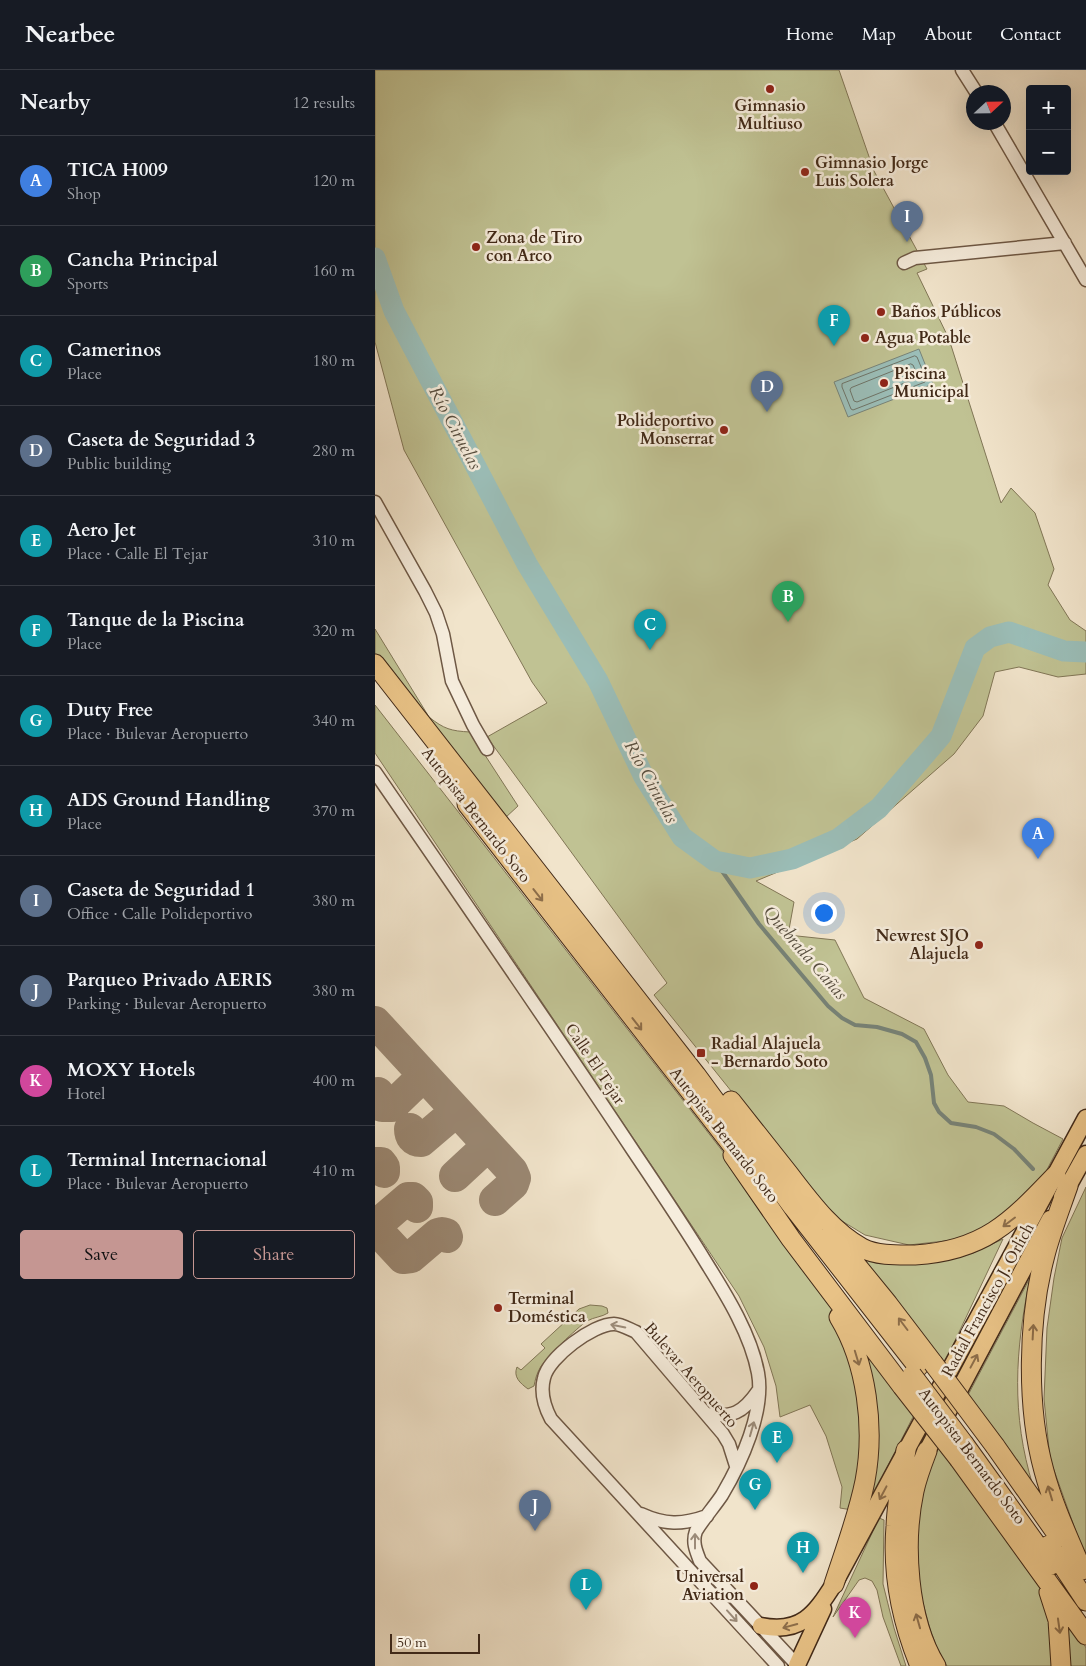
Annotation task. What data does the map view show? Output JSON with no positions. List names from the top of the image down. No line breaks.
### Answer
{"streets":{"highway":["Autopista Bernardo Soto"],"main road":["Radial Francisco J. Orlich"],"street":["Calle El Tejar","Bulevar Aeropuerto"]},"crossings":[["Calle El Tejar","Bulevar Aeropuerto"]],"water":["Río Ciruelas","Quebrada Cañas"],"places":{"other":["Gimnasio Multiuso","Gimnasio Jorge Luis Solera","Zona de Tiro con Arco","Baños Públicos","Agua Potable","Piscina Municipal","Polideportivo Monserrat","Newrest SJO Alajuela","Terminal Doméstica","Universal Aviation"],"transit":["Radial Alajuela - Bernardo Soto"]},"scale_bar":"50 m","north":"right","page":{"header":"Nearbee","nav":["Home","Map","About","Contact"],"heading":["Nearby","12 results"],"map_buttons":["+","−"],"list":[{"mark":"A","name":"TICA H009","note":"Shop","value":"120 m"},{"mark":"B","name":"Cancha Principal","note":"Sports","value":"160 m"},{"mark":"C","name":"Camerinos","note":"Place","value":"180 m"},{"mark":"D","name":"Caseta de Seguridad 3","note":"Public building","value":"280 m"},{"mark":"E","name":"Aero Jet","note":"Place · Calle El Tejar","value":"310 m"},{"mark":"F","name":"Tanque de la Piscina","note":"Place","value":"320 m"},{"mark":"G","name":"Duty Free","note":"Place · Bulevar Aeropuerto","value":"340 m"},{"mark":"H","name":"ADS Ground Handling","note":"Place","value":"370 m"},{"mark":"I","name":"Caseta de Seguridad 1","note":"Office · Calle Polideportivo","value":"380 m"},{"mark":"J","name":"Parqueo Privado AERIS","note":"Parking · Bulevar Aeropuerto","value":"380 m"},{"mark":"K","name":"MOXY Hotels","note":"Hotel","value":"400 m"},{"mark":"L","name":"Terminal Internacional","note":"Place · Bulevar Aeropuerto","value":"410 m"}],"pins":["I","F","D","B","C","A","E","G","J","H","L","K"],"buttons":["Save","Share"],"scale":"50 m"}}
